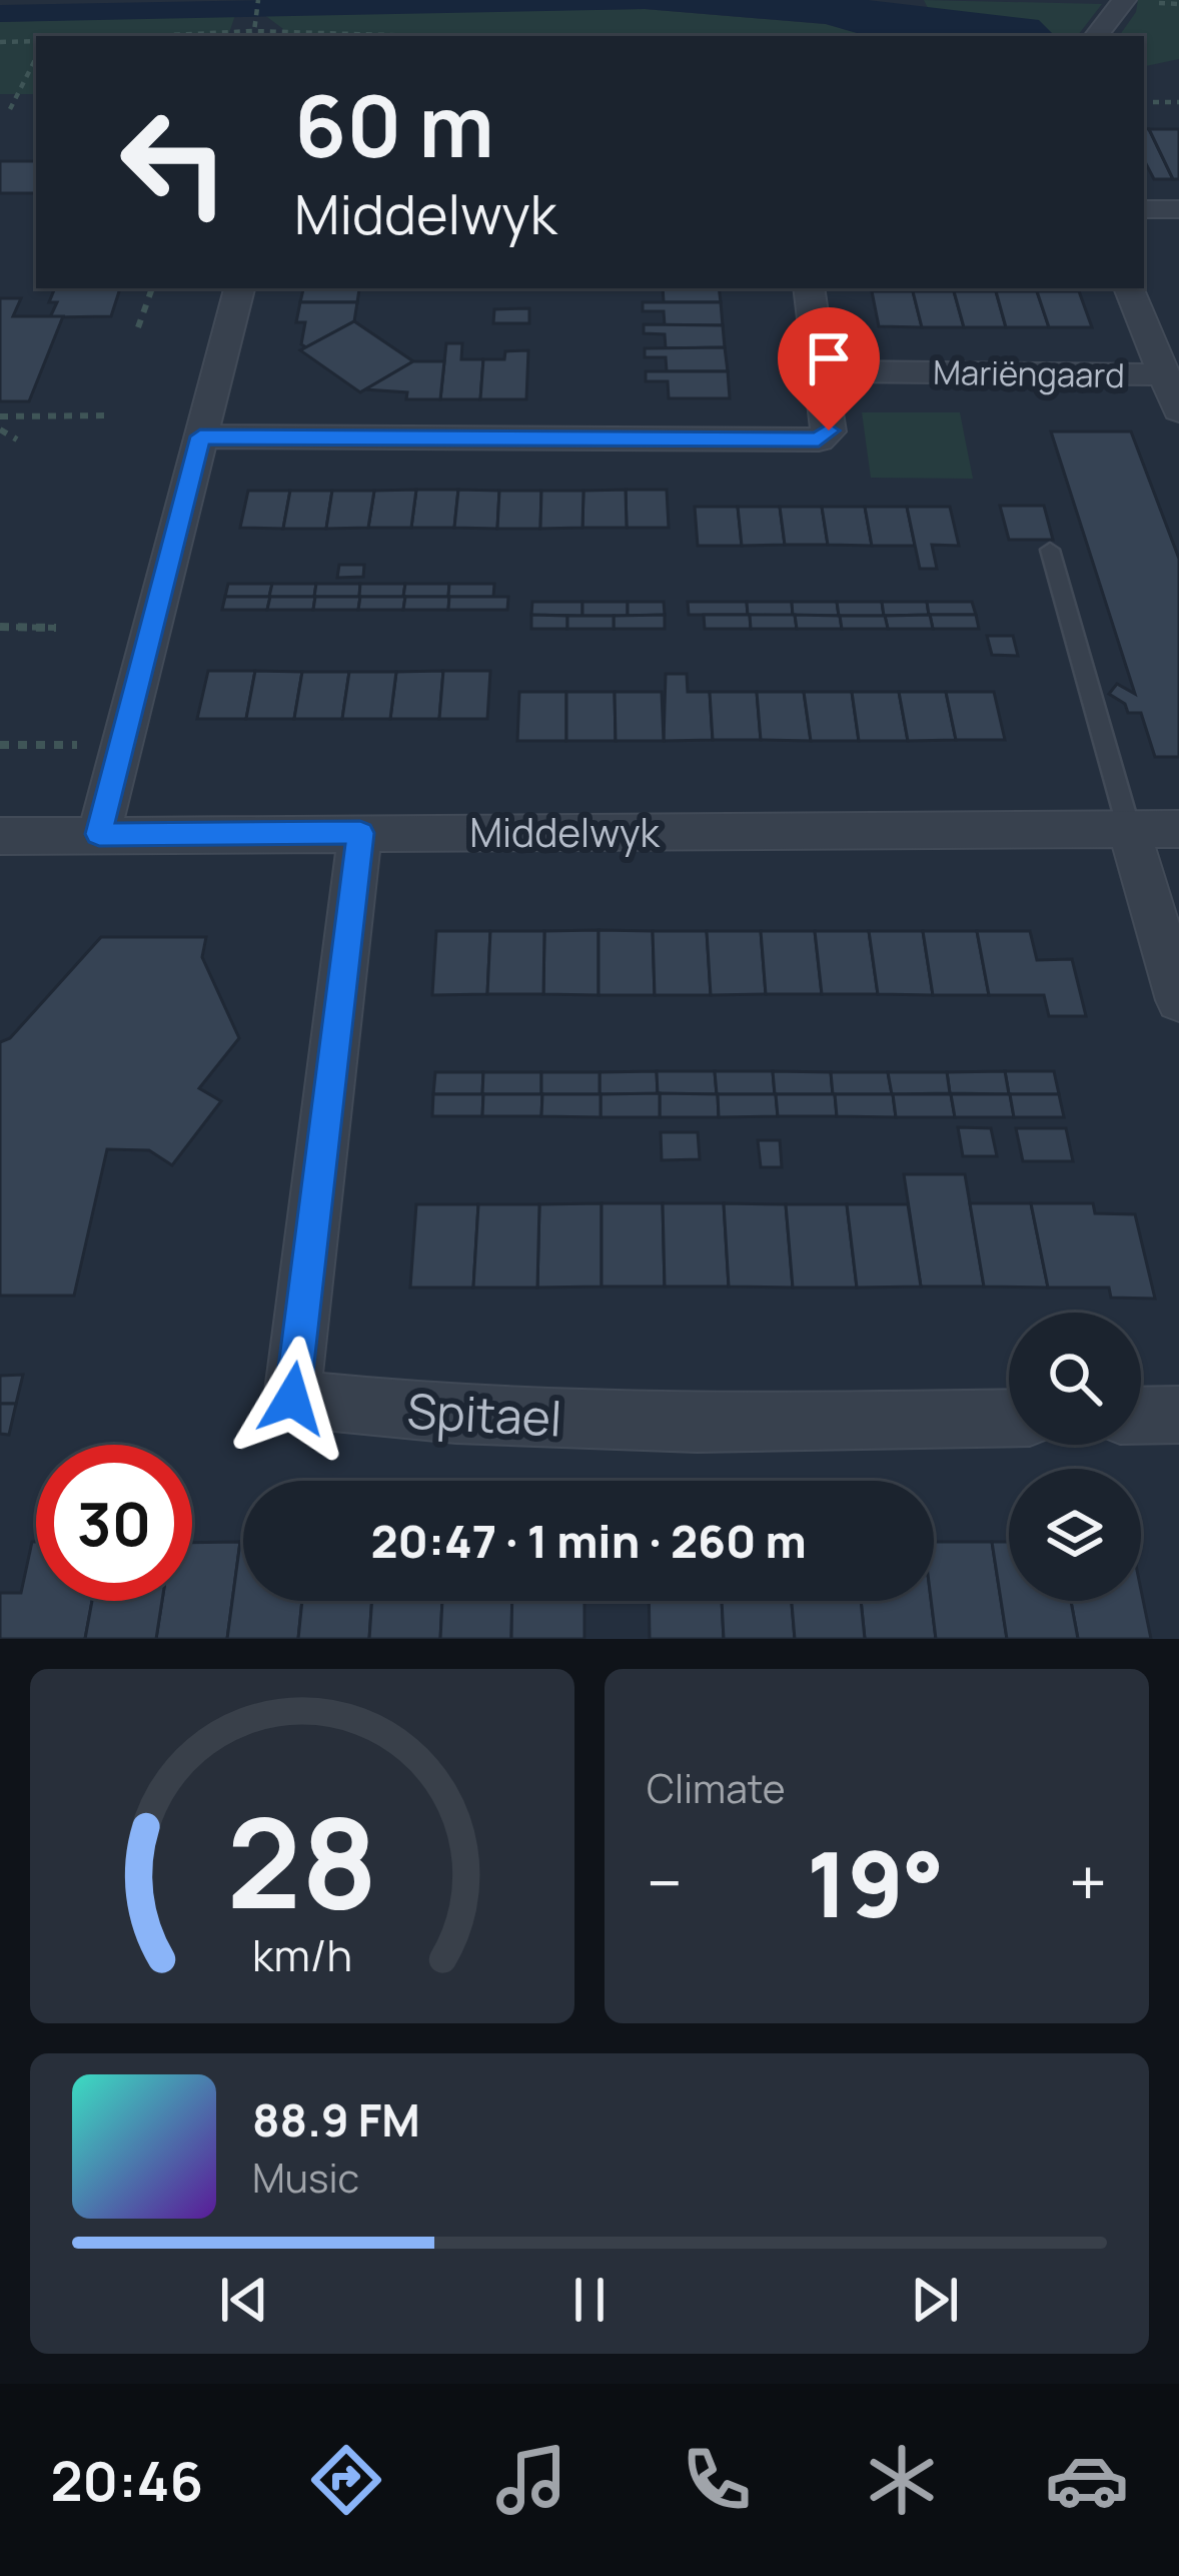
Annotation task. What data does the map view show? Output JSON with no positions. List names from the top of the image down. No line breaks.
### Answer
{"streets":{"street":["Mariëngaard","Middelwyk","Spitael"]},"crossings":[["Middelwyk","Spitael"]],"page":{"turn":["60 m","Middelwyk"],"limit":"30","trip":"20:47 · 1 min · 260 m","tile":"Climate","heat":["−","19°","+"],"song":["88.9 FM","Music"],"tabs":"20:46","gauge":["28","km/h"]}}
